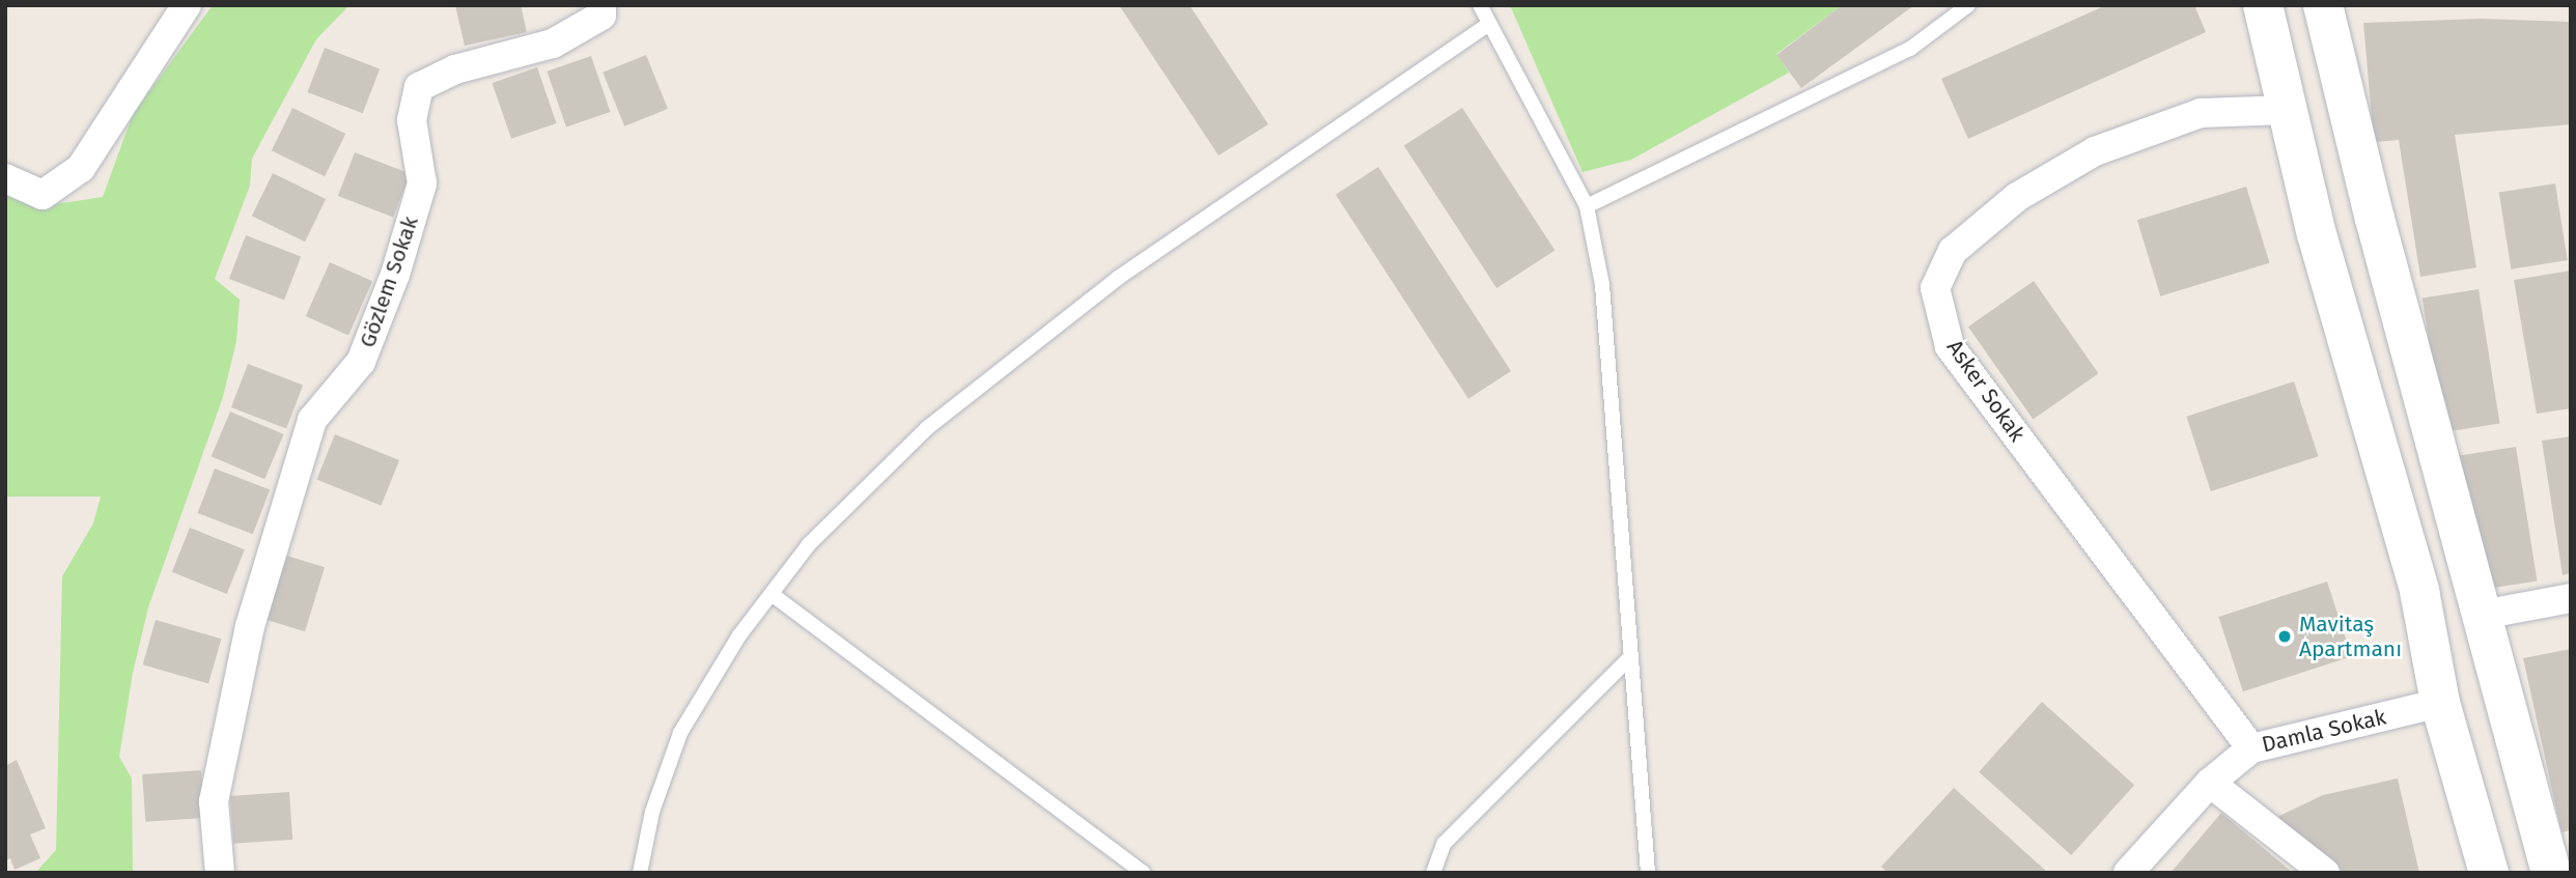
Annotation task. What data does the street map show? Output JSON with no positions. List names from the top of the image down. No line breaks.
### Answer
{"streets":{"street":["Gözlem Sokak","Asker Sokak","Damla Sokak"]},"crossings":[["Asker Sokak","Damla Sokak"]],"places":["Mavitaş Apartmanı"]}
